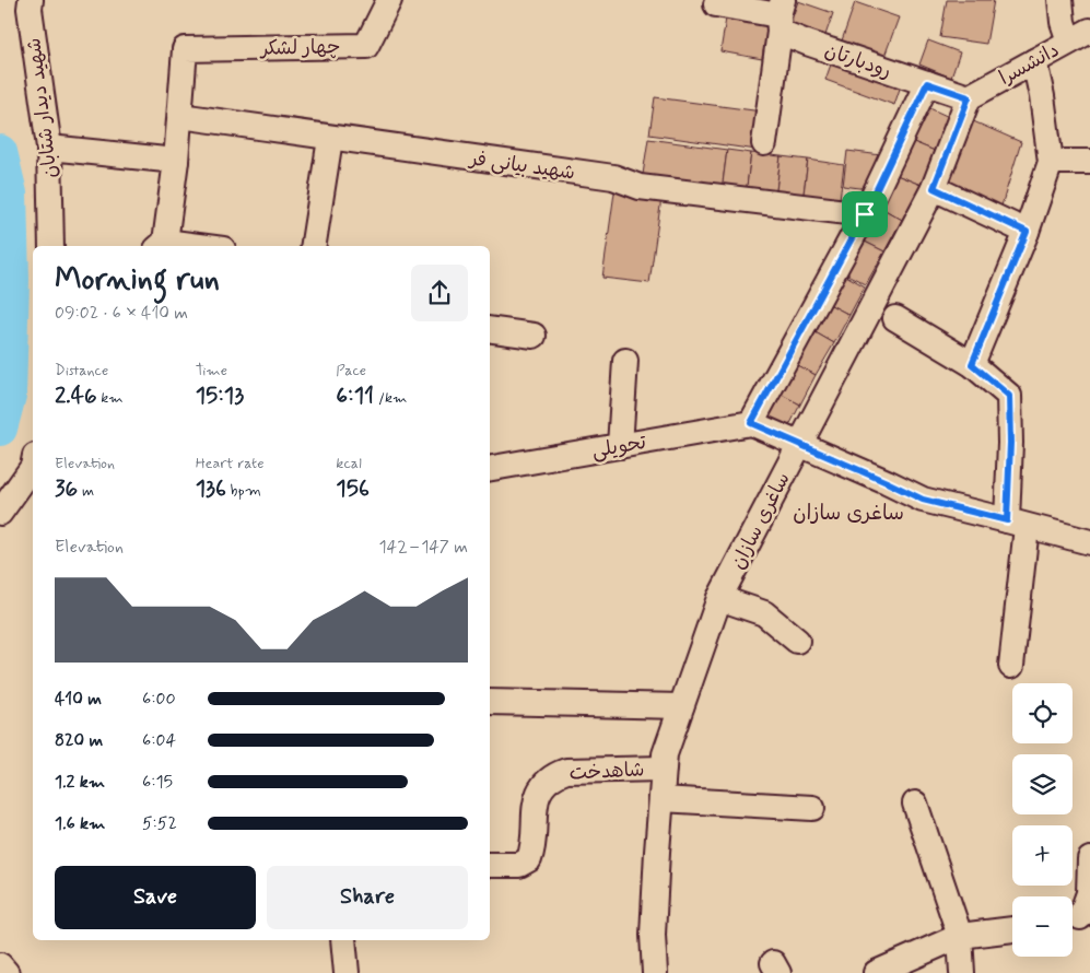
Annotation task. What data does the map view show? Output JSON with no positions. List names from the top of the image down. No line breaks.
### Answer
{"streets":{"street":["چهار لشکر","رودبارتان","دانشسرا","شهید دیدار شتابان","شهید بیانی فر","تحویلی","ساغری سازان","شاهدخت"]},"crossings":[["چهار لشکر","شهید بیانی فر"],["رودبارتان","دانشسرا"],["رودبارتان","ساغری سازان"],["دانشسرا","ساغری سازان"],["ساغری سازان","شاهدخت"]],"districts":["ساغری سازان"],"page":{"heading":["Morning run","09:02 · 6 × 410 m"],"stats":[["Distance","2.46 km"],["Time","15:13"],["Pace","6:11 /km"],["Elevation","36 m"],["Heart rate","136 bpm"],["kcal","156"]],"chart":["Elevation","142–147 m"],"list":[{"name":"410 m","note":"6:00"},{"name":"820 m","note":"6:04"},{"name":"1.2 km","note":"6:15"},{"name":"1.6 km","note":"5:52"}],"map_buttons":["+","−"],"buttons":["Save","Share"]}}
